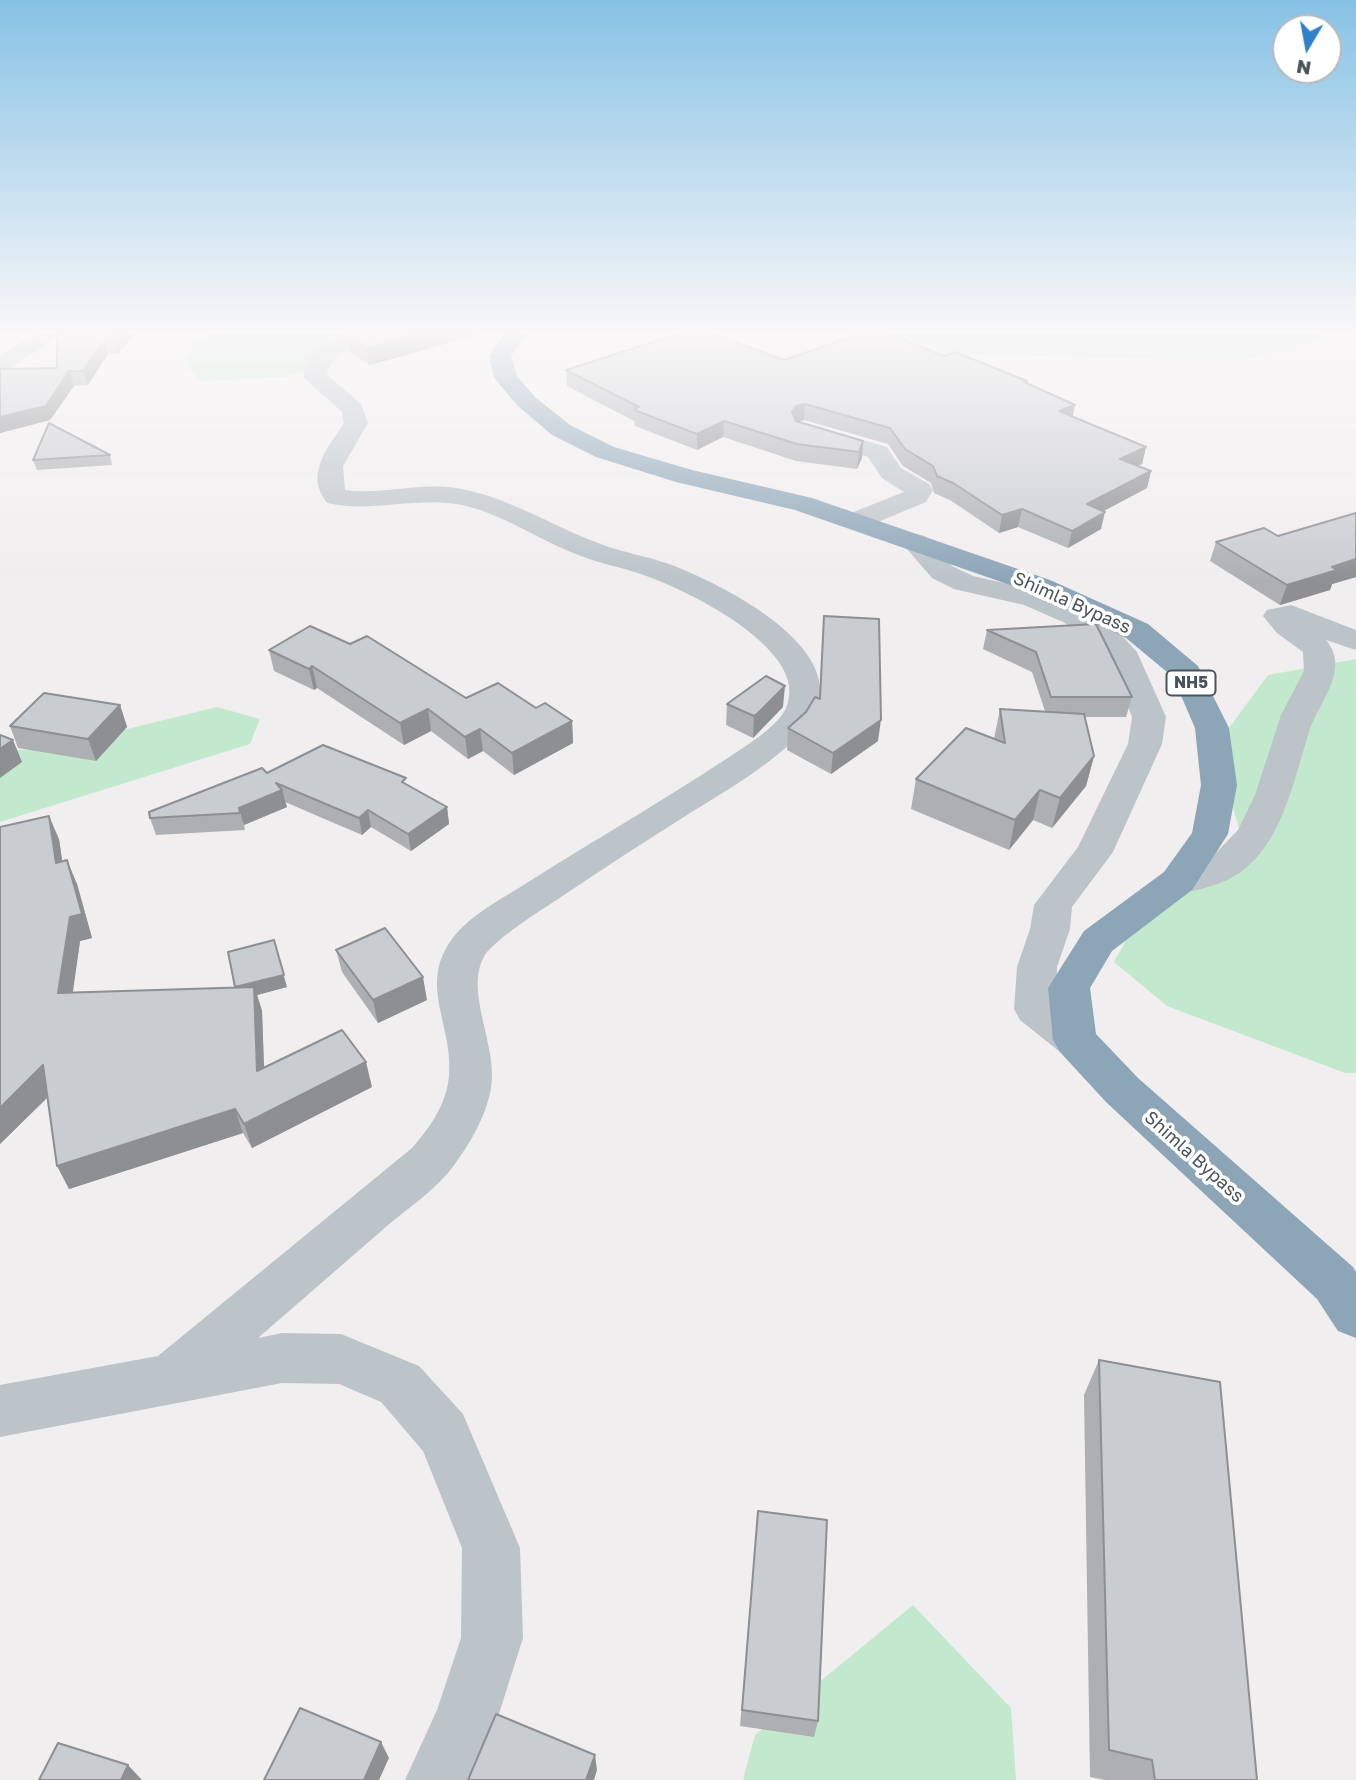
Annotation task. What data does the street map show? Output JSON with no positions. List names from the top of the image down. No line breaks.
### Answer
{"streets":{"highway":["Shimla Bypass","NH5"]},"north":"bottom"}
